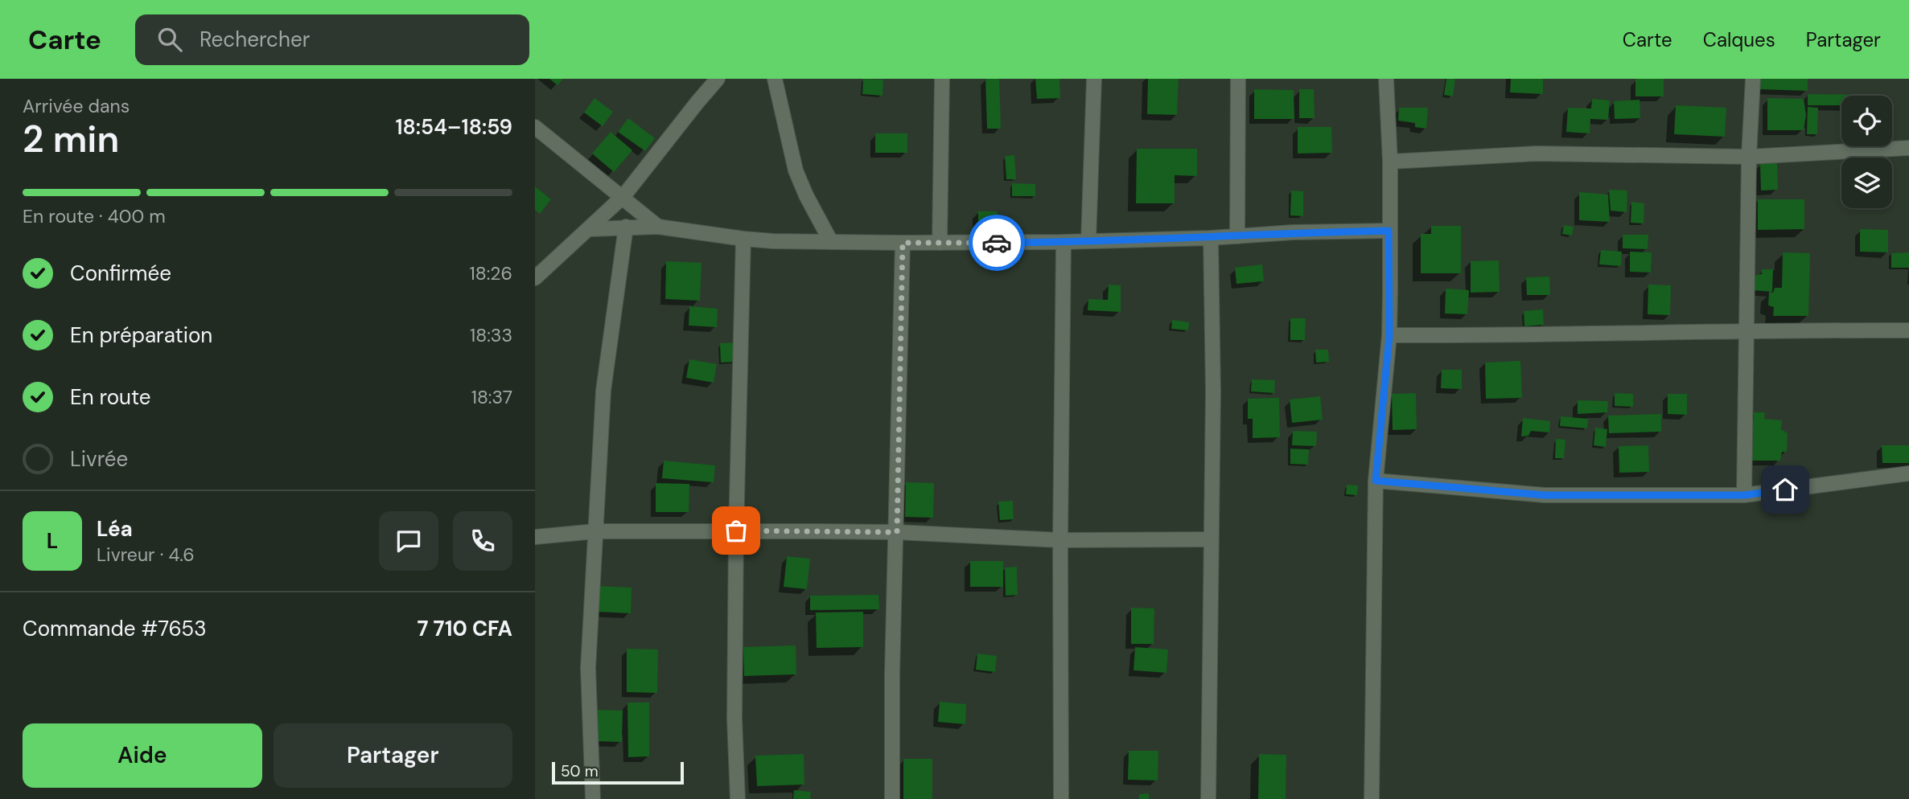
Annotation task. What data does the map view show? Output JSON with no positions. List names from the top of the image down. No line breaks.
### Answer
{"scale_bar":"50 m","page":{"header":"Carte","search":"Rechercher","nav":["Carte","Calques","Partager"],"heading":["2 min","Arrivée dans","18:54–18:59"],"panel":["Léa","Livreur · 4.6","Commande #7653","7 710 CFA"],"bar":"En route · 400 m","list":[["Confirmée","18:26"],["En préparation","18:33"],["En route","18:37"],"Livrée"],"round":"L","buttons":["Aide","Partager"],"scale":"50 m"}}
